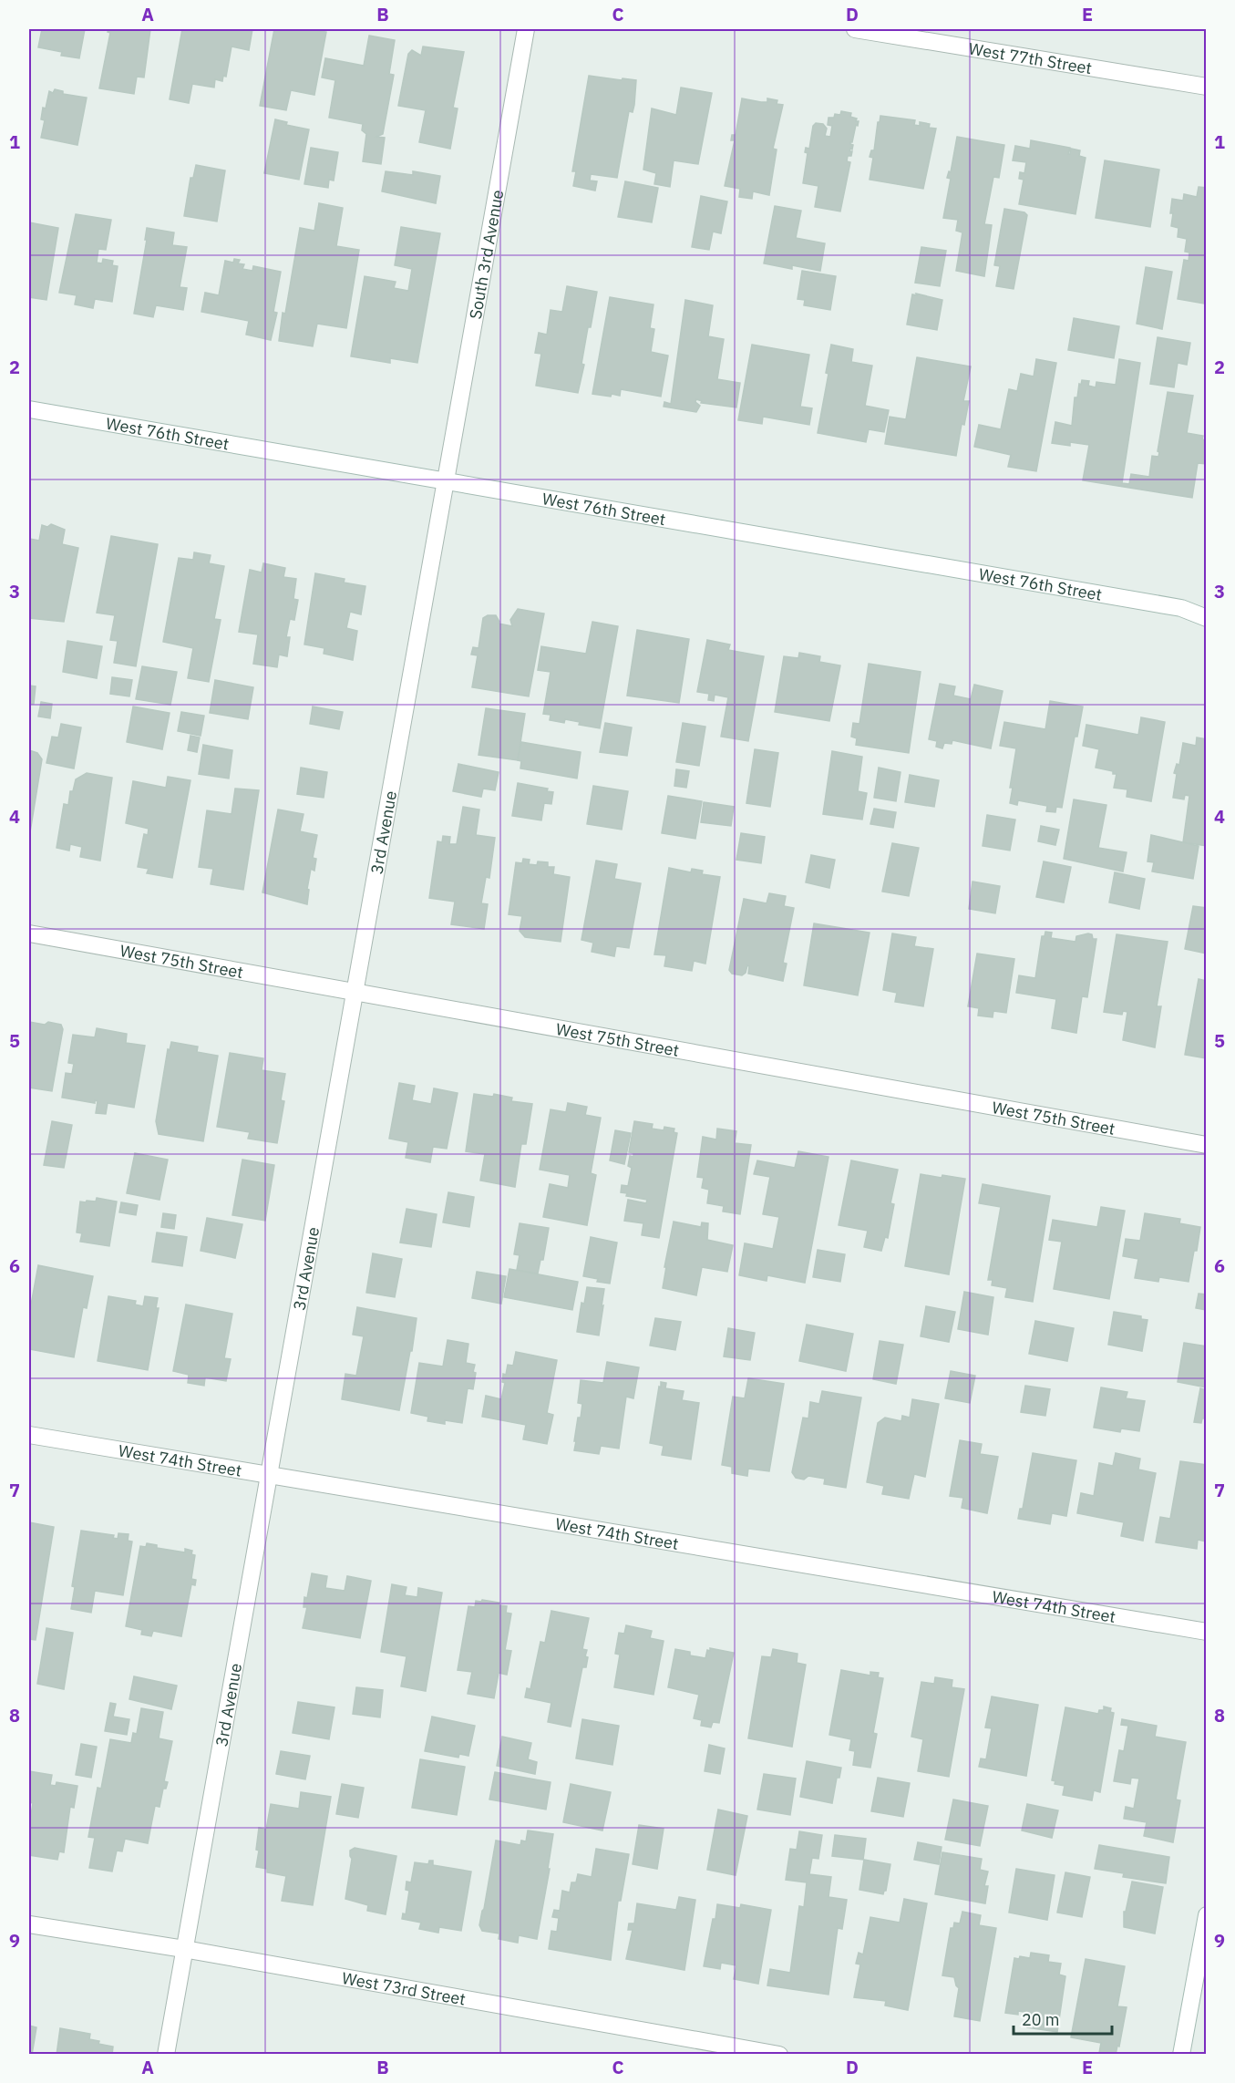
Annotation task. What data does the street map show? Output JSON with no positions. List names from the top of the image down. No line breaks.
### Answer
{"streets":{"street":["West 77th Street","South 3rd Avenue","West 76th Street","3rd Avenue","West 75th Street","West 74th Street","West 73rd Street"]},"crossings":[["South 3rd Avenue","West 76th Street"],["South 3rd Avenue","3rd Avenue"],["West 76th Street","3rd Avenue"],["3rd Avenue","West 75th Street"],["3rd Avenue","West 74th Street"],["3rd Avenue","West 73rd Street"]],"scale_bar":"20 m","grid":{"columns":["A","B","C","D","E"],"rows":["1","2","3","4","5","6","7","8","9"]}}
